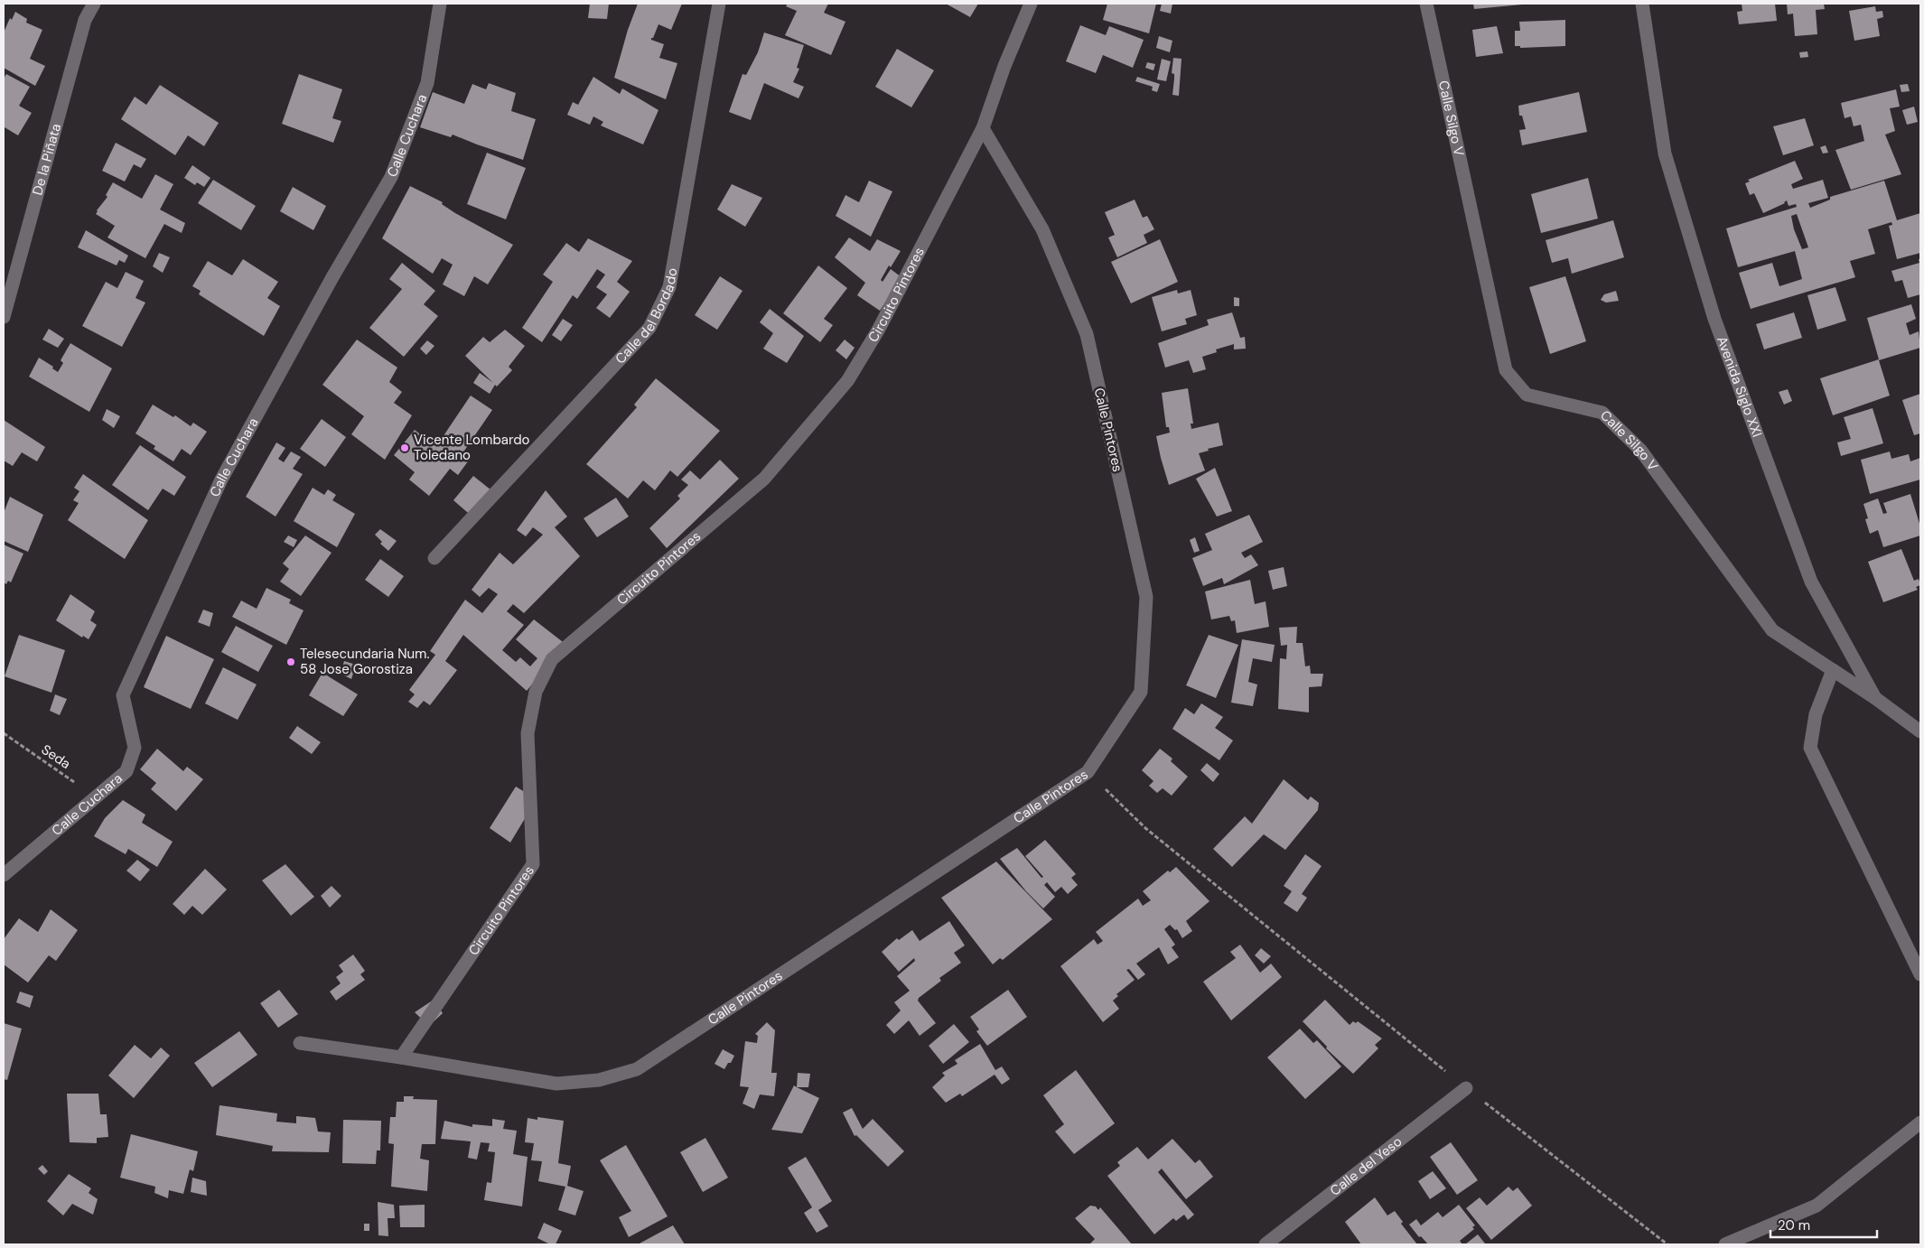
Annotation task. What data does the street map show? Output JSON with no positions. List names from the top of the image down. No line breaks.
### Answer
{"streets":{"street":["Calle Silgo V","Calle Cuchara","De la Piñata","Circuito Pintores","Calle del Bordado","Avenida Siglo XXI","Calle Pintores","Calle del Yeso"],"path":["Seda"]},"crossings":[["Calle Silgo V","Avenida Siglo XXI"],["Calle Cuchara","Seda"],["Circuito Pintores","Calle Pintores"]],"places":["Vicente Lombardo Toledano","Telesecundaria Num. 58 Jose Gorostiza"],"scale_bar":"20 m"}
